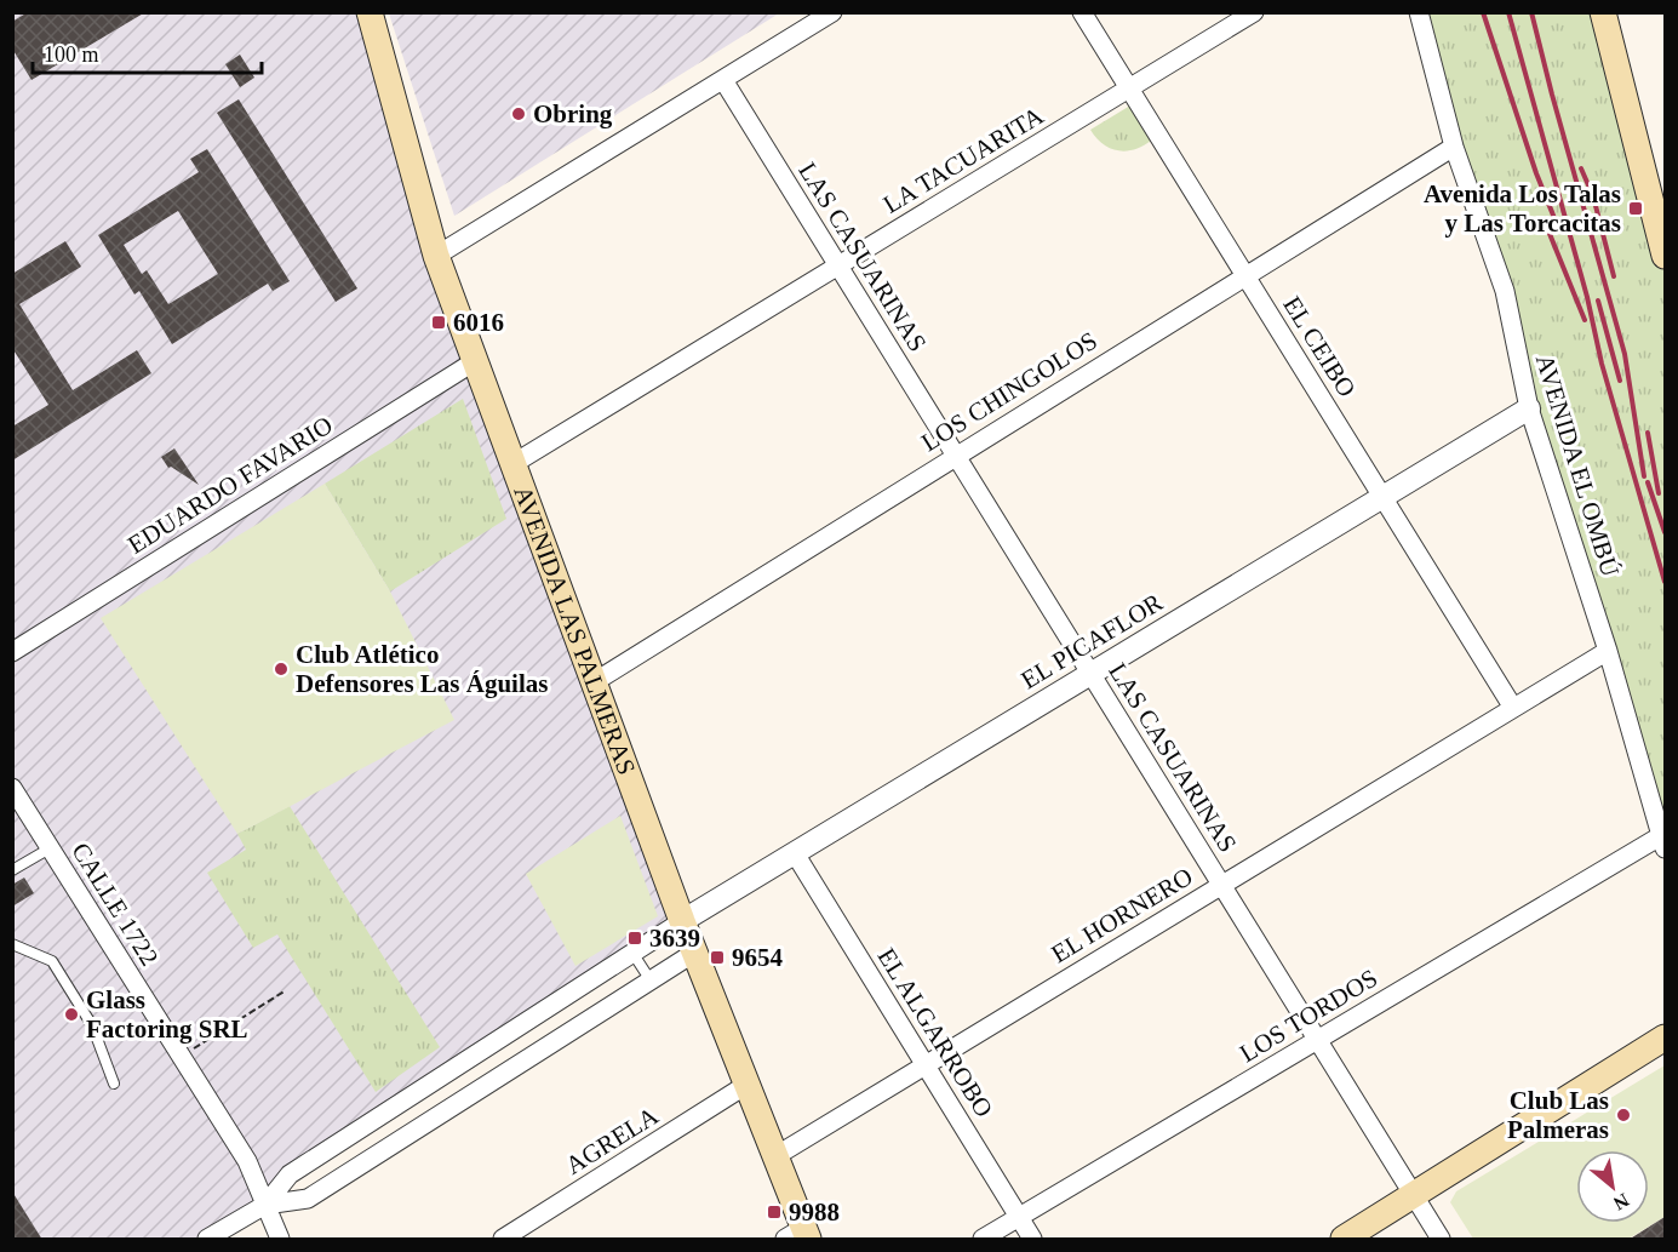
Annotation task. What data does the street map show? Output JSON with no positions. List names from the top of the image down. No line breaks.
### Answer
{"streets":{"main road":["AVENIDA LAS PALMERAS"],"street":["LA TACUARITA","LAS CASUARINAS","EL CEIBO","LOS CHINGOLOS","AVENIDA EL OMBÚ","EDUARDO FAVARIO","EL PICAFLOR","CALLE 1722","EL HORNERO","LOS TORDOS","EL ALGARROBO","AGRELA"]},"crossings":[["LA TACUARITA","LAS CASUARINAS"],["LA TACUARITA","EL CEIBO"],["LA TACUARITA","AVENIDA LAS PALMERAS"],["LAS CASUARINAS","LOS CHINGOLOS"],["LAS CASUARINAS","EL PICAFLOR"],["LAS CASUARINAS","EL HORNERO"],["LAS CASUARINAS","LOS TORDOS"],["EL CEIBO","LOS CHINGOLOS"],["EL CEIBO","EL PICAFLOR"],["EL CEIBO","EL HORNERO"],["LOS CHINGOLOS","AVENIDA EL OMBÚ"],["LOS CHINGOLOS","AVENIDA LAS PALMERAS"],["AVENIDA EL OMBÚ","EL PICAFLOR"],["AVENIDA EL OMBÚ","EL HORNERO"],["AVENIDA EL OMBÚ","LOS TORDOS"],["EDUARDO FAVARIO","AVENIDA LAS PALMERAS"],["AVENIDA LAS PALMERAS","EL PICAFLOR"],["AVENIDA LAS PALMERAS","EL HORNERO"],["AVENIDA LAS PALMERAS","AGRELA"],["EL PICAFLOR","EL ALGARROBO"],["EL HORNERO","EL ALGARROBO"],["LOS TORDOS","EL ALGARROBO"]],"places":{"other":["Obring","Club Atlético Defensores Las Águilas","Glass Factoring SRL","Club Las Palmeras"],"transit":["Avenida Los Talas y Las Torcacitas","6016","3639","9654","9988"]},"scale_bar":"100 m","north":"bottom right"}
